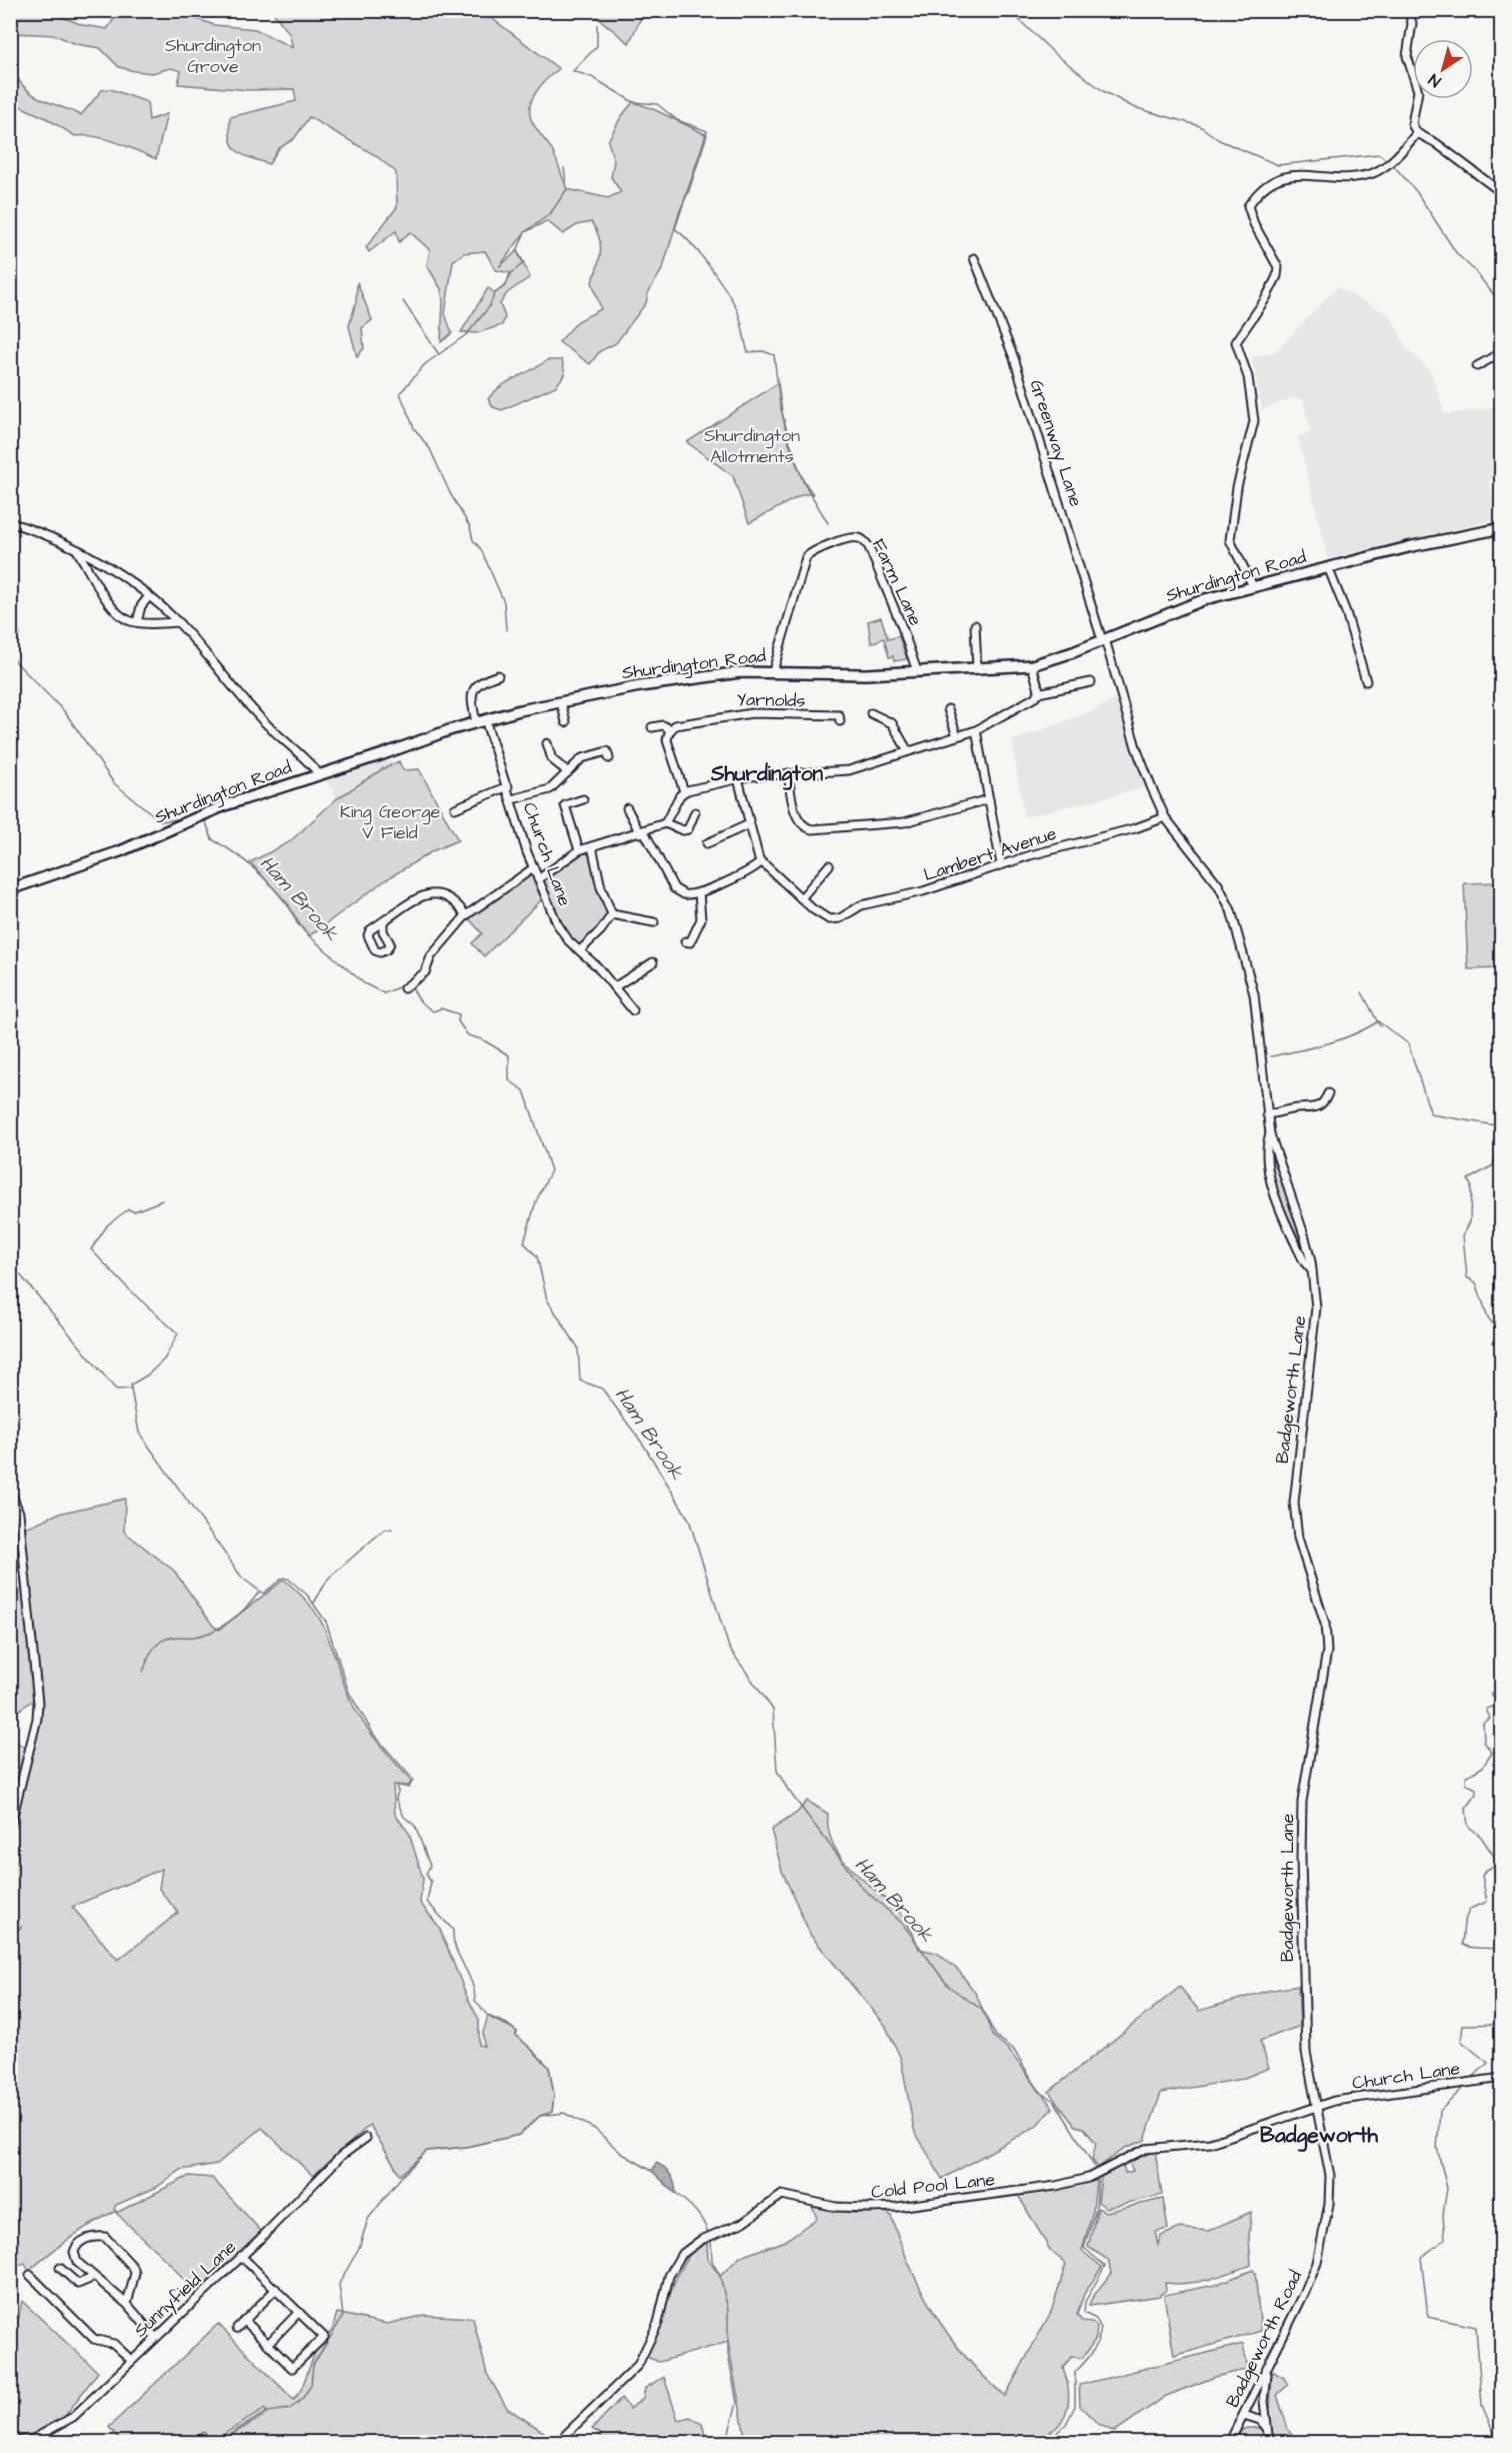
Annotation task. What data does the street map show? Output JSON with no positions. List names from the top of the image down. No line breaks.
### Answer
{"streets":{"main road":["Shurdington Road"],"street":["Greenway Lane","Farm Lane","Yarnolds","Church Lane","Lambert Avenue","Badgeworth Lane","Cold Pool Lane","Sunnyfield Lane","Badgeworth Road"]},"crossings":[["Greenway Lane","Shurdington Road"],["Greenway Lane","Badgeworth Lane"],["Shurdington Road","Farm Lane"],["Shurdington Road","Church Lane"],["Shurdington Road","Badgeworth Lane"],["Church Lane","Badgeworth Lane"],["Church Lane","Cold Pool Lane"],["Lambert Avenue","Badgeworth Lane"],["Badgeworth Lane","Cold Pool Lane"],["Badgeworth Lane","Badgeworth Road"]],"districts":["Shurdington","Badgeworth"],"water":["Ham Brook"],"parks":["Shurdington Grove","Shurdington Allotments","King George V Field"],"north":"bottom left"}
